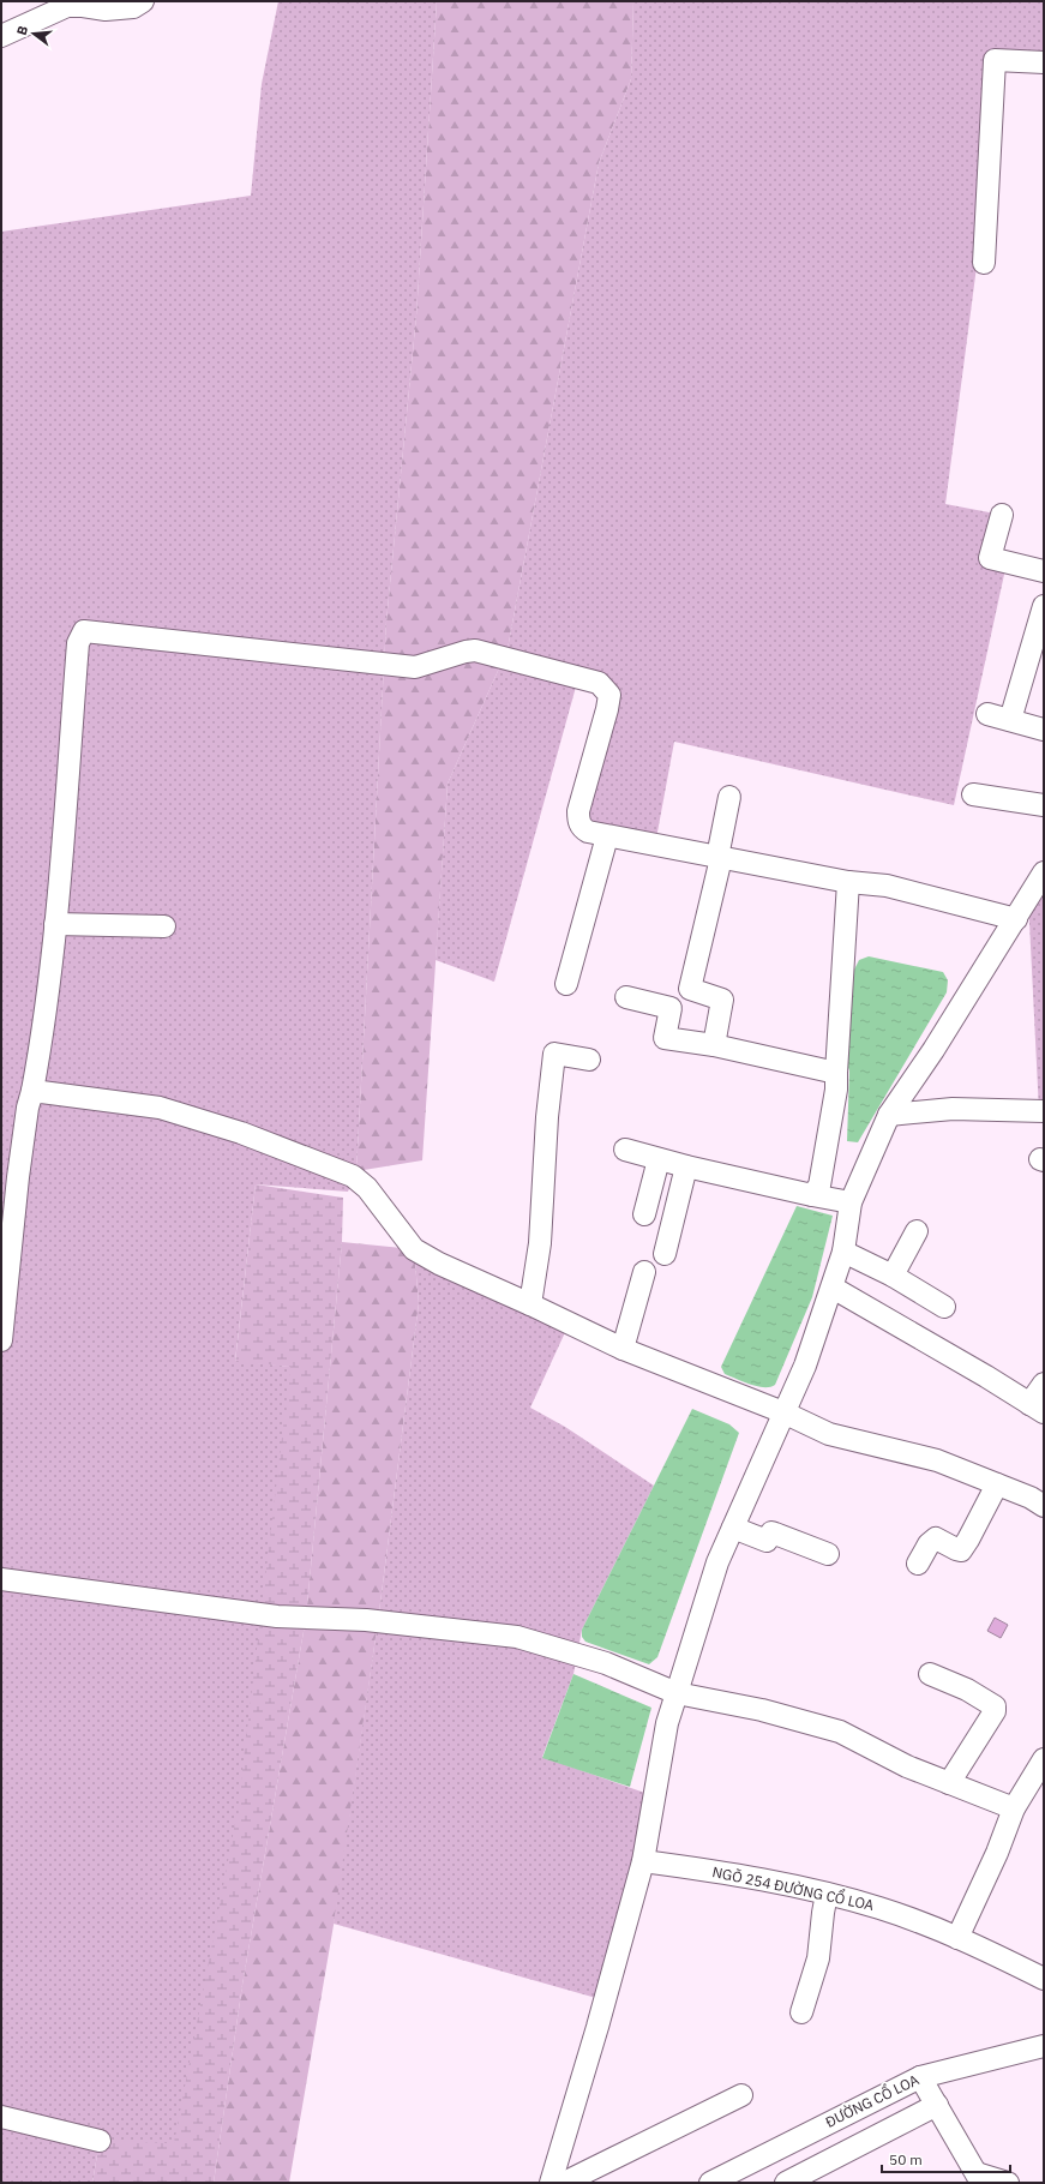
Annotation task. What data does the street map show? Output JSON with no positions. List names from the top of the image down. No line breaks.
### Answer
{"streets":{"street":["NGÕ 254 ĐƯỜNG CỔ LOA","ĐƯỜNG CỔ LOA"]},"scale_bar":"50 m","north":"left"}
